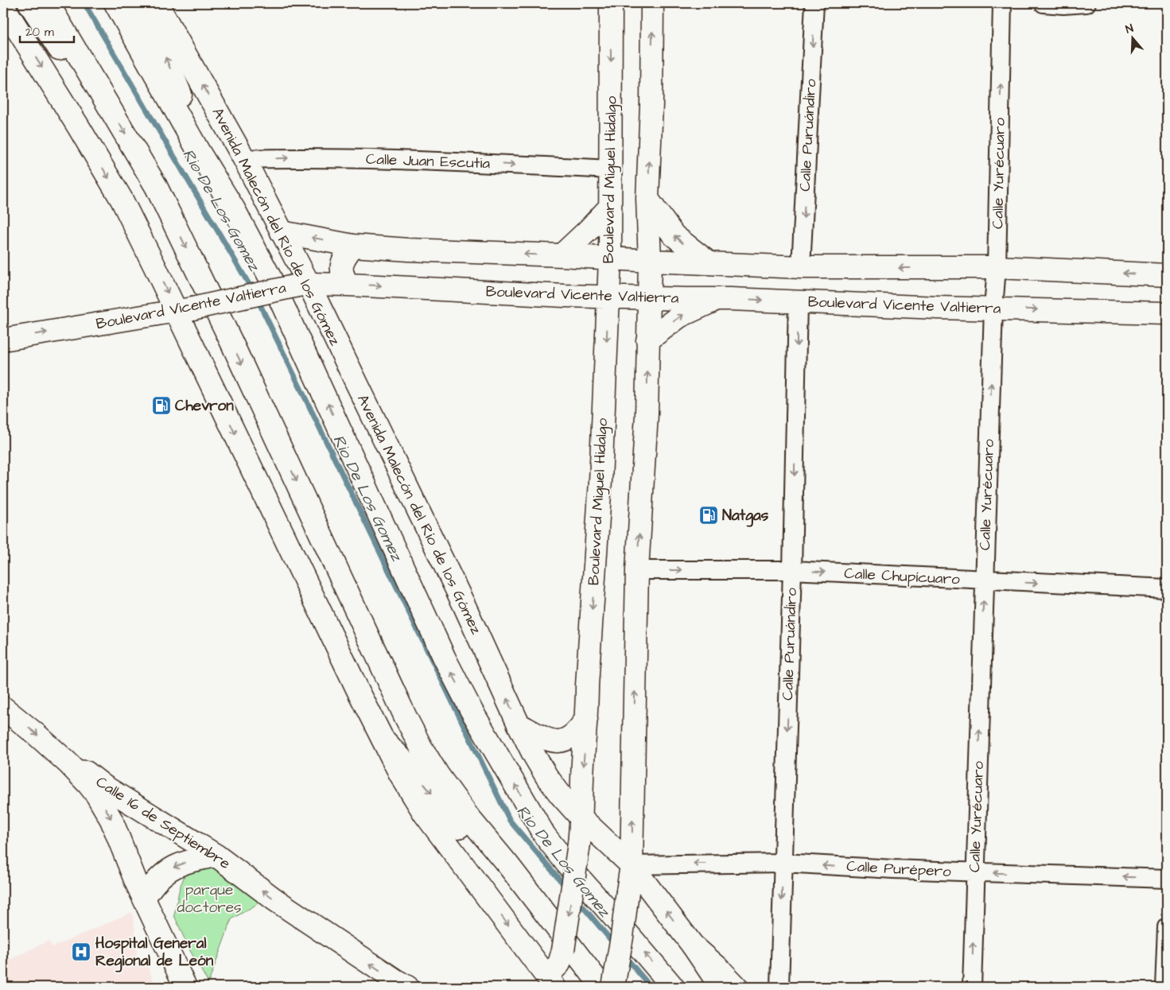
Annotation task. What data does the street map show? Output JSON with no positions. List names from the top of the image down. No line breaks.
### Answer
{"streets":{"main road":["Boulevard Miguel Hidalgo","Avenida Malecón del Río de los Gómez","Boulevard Vicente Valtierra","Calle 16 de Septiembre"],"street":["Calle Puruándiro","Calle Juan Escutia","Calle Yurécuaro","Calle Chupícuaro","Calle Purépero"]},"crossings":[["Calle Puruándiro","Boulevard Vicente Valtierra"],["Calle Puruándiro","Calle Chupícuaro"],["Calle Puruándiro","Calle Purépero"],["Calle Juan Escutia","Boulevard Miguel Hidalgo"],["Calle Juan Escutia","Avenida Malecón del Río de los Gómez"],["Calle Yurécuaro","Boulevard Vicente Valtierra"],["Calle Yurécuaro","Calle Chupícuaro"],["Calle Yurécuaro","Calle Purépero"],["Boulevard Miguel Hidalgo","Avenida Malecón del Río de los Gómez"],["Boulevard Miguel Hidalgo","Boulevard Vicente Valtierra"],["Avenida Malecón del Río de los Gómez","Boulevard Vicente Valtierra"],["Avenida Malecón del Río de los Gómez","Calle Purépero"]],"one_way":["Calle Puruándiro","Calle Juan Escutia","Calle Yurécuaro","Calle Chupícuaro","Calle Purépero"],"water":["Rio De Los Gomez"],"parks":["parque doctores"],"places":{"fuel station":["Chevron","Natgas"],"hospital":["Hospital General Regional de León"]},"scale_bar":"20 m","north":"top"}
